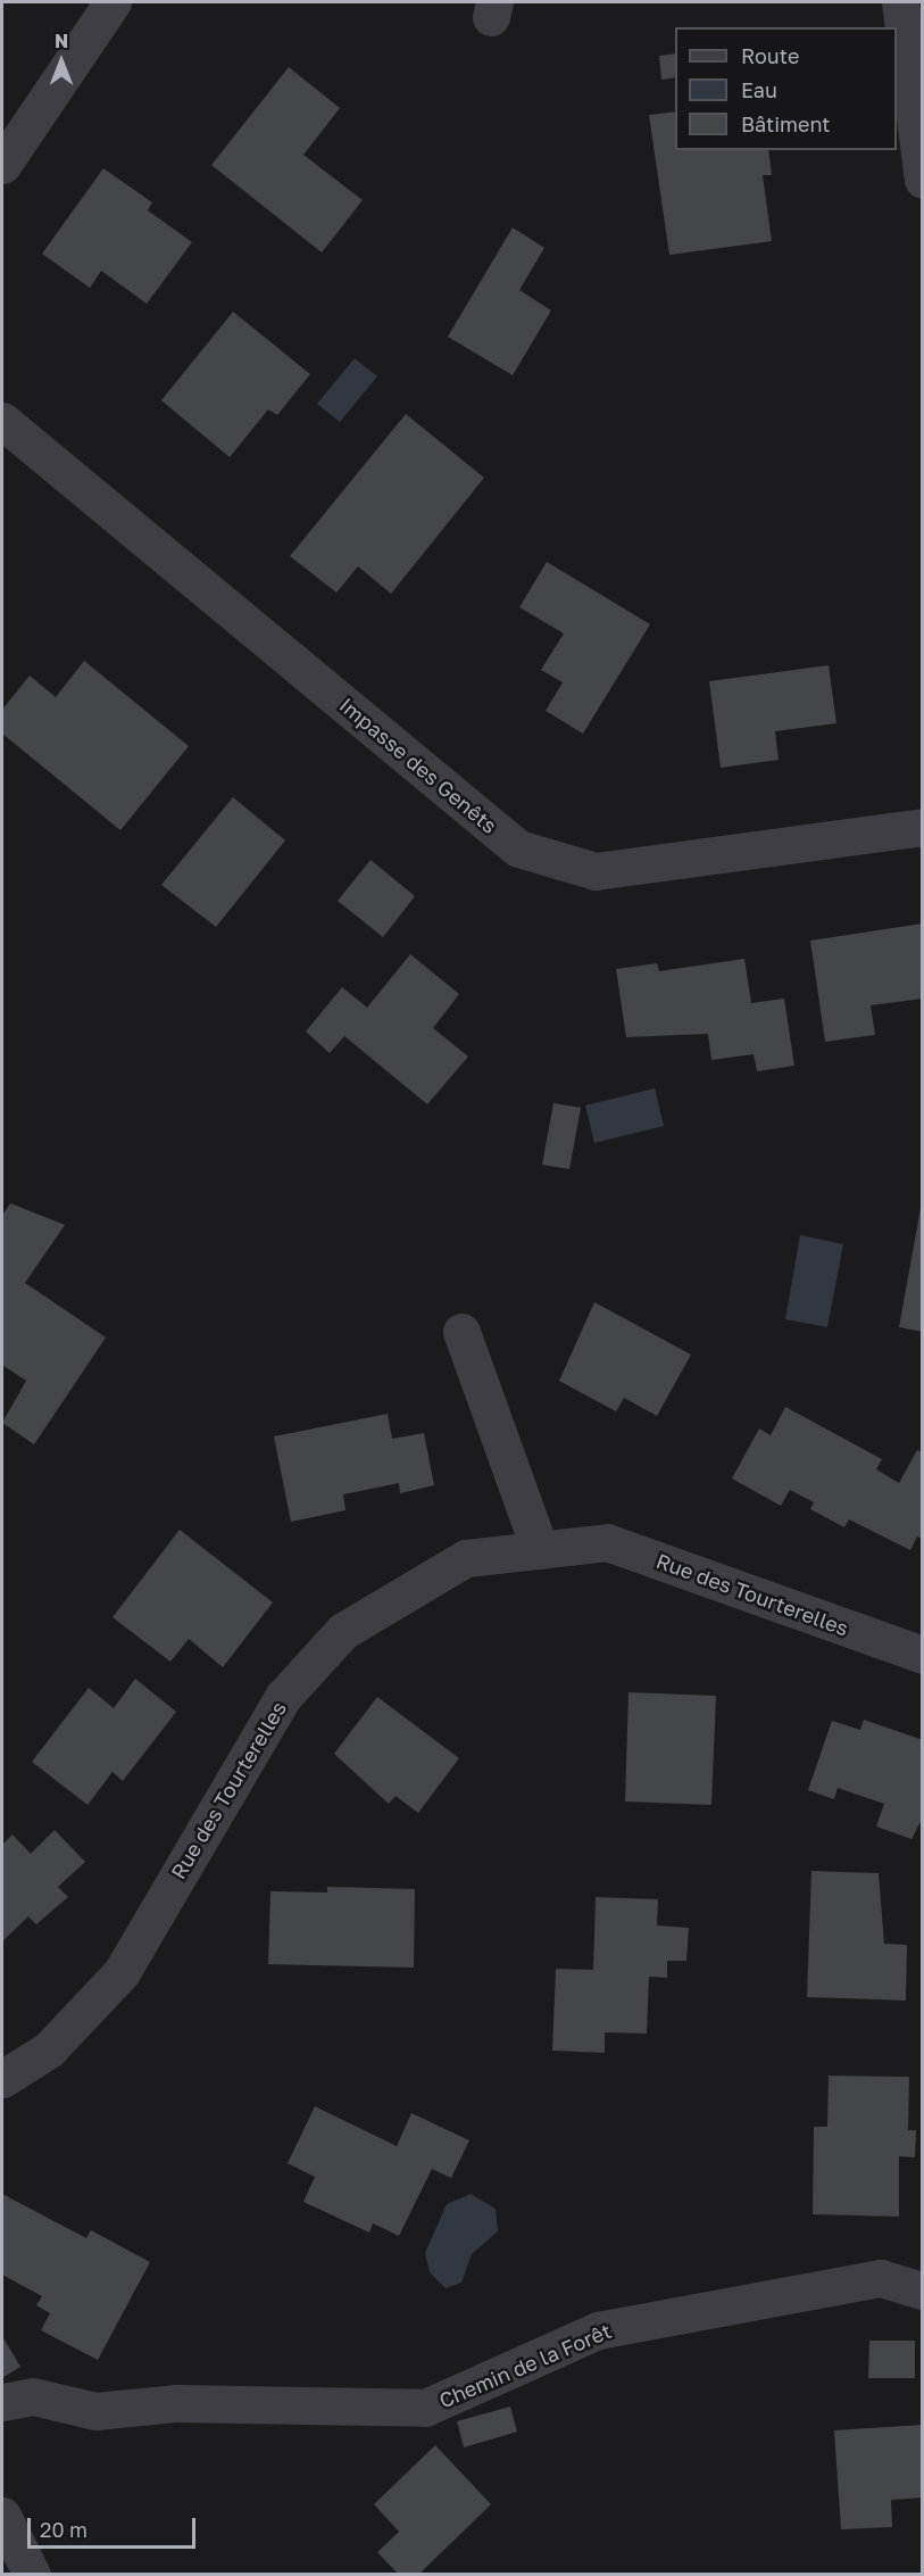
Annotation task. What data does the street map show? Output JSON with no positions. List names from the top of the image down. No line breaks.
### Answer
{"streets":{"street":["Impasse des Genêts","Rue des Tourterelles","Chemin de la Forêt"]},"legend":["Route","Eau","Bâtiment"],"scale_bar":"20 m","north":"top"}
